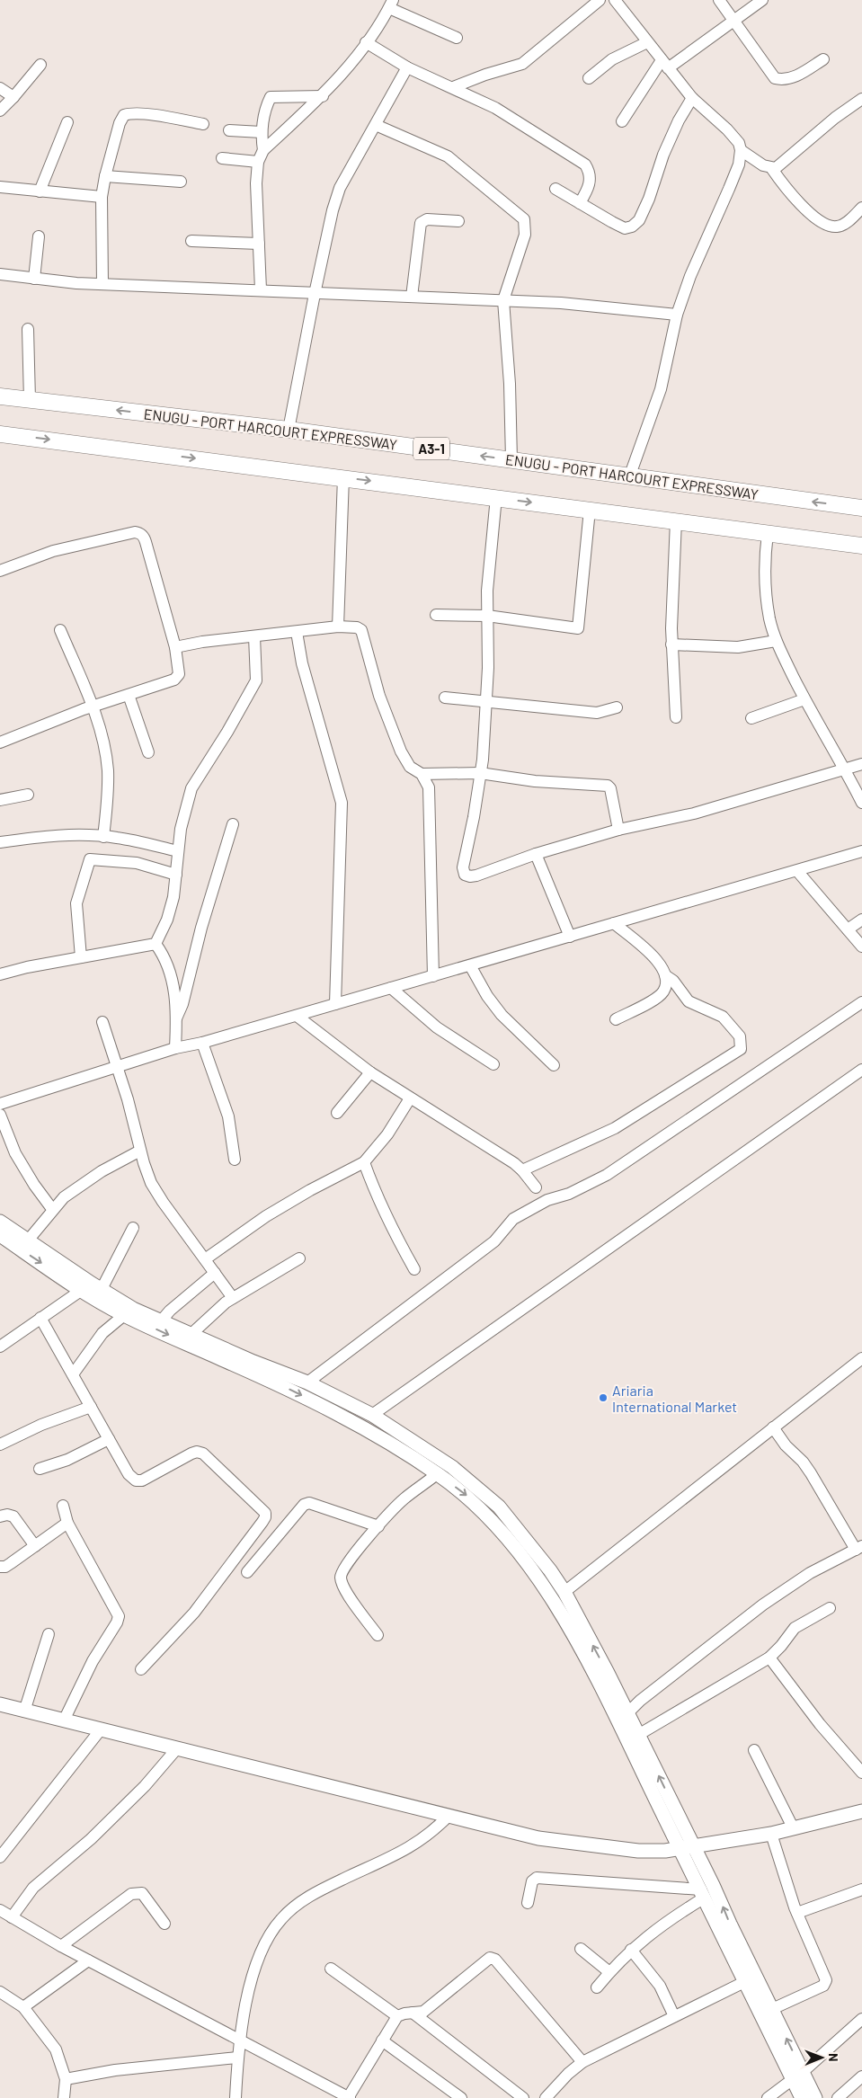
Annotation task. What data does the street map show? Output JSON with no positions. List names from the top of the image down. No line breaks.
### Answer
{"streets":{"highway":["ENUGU - PORT HARCOURT EXPRESSWAY","A3-1"]},"places":["Ariaria International Market"],"north":"right"}
